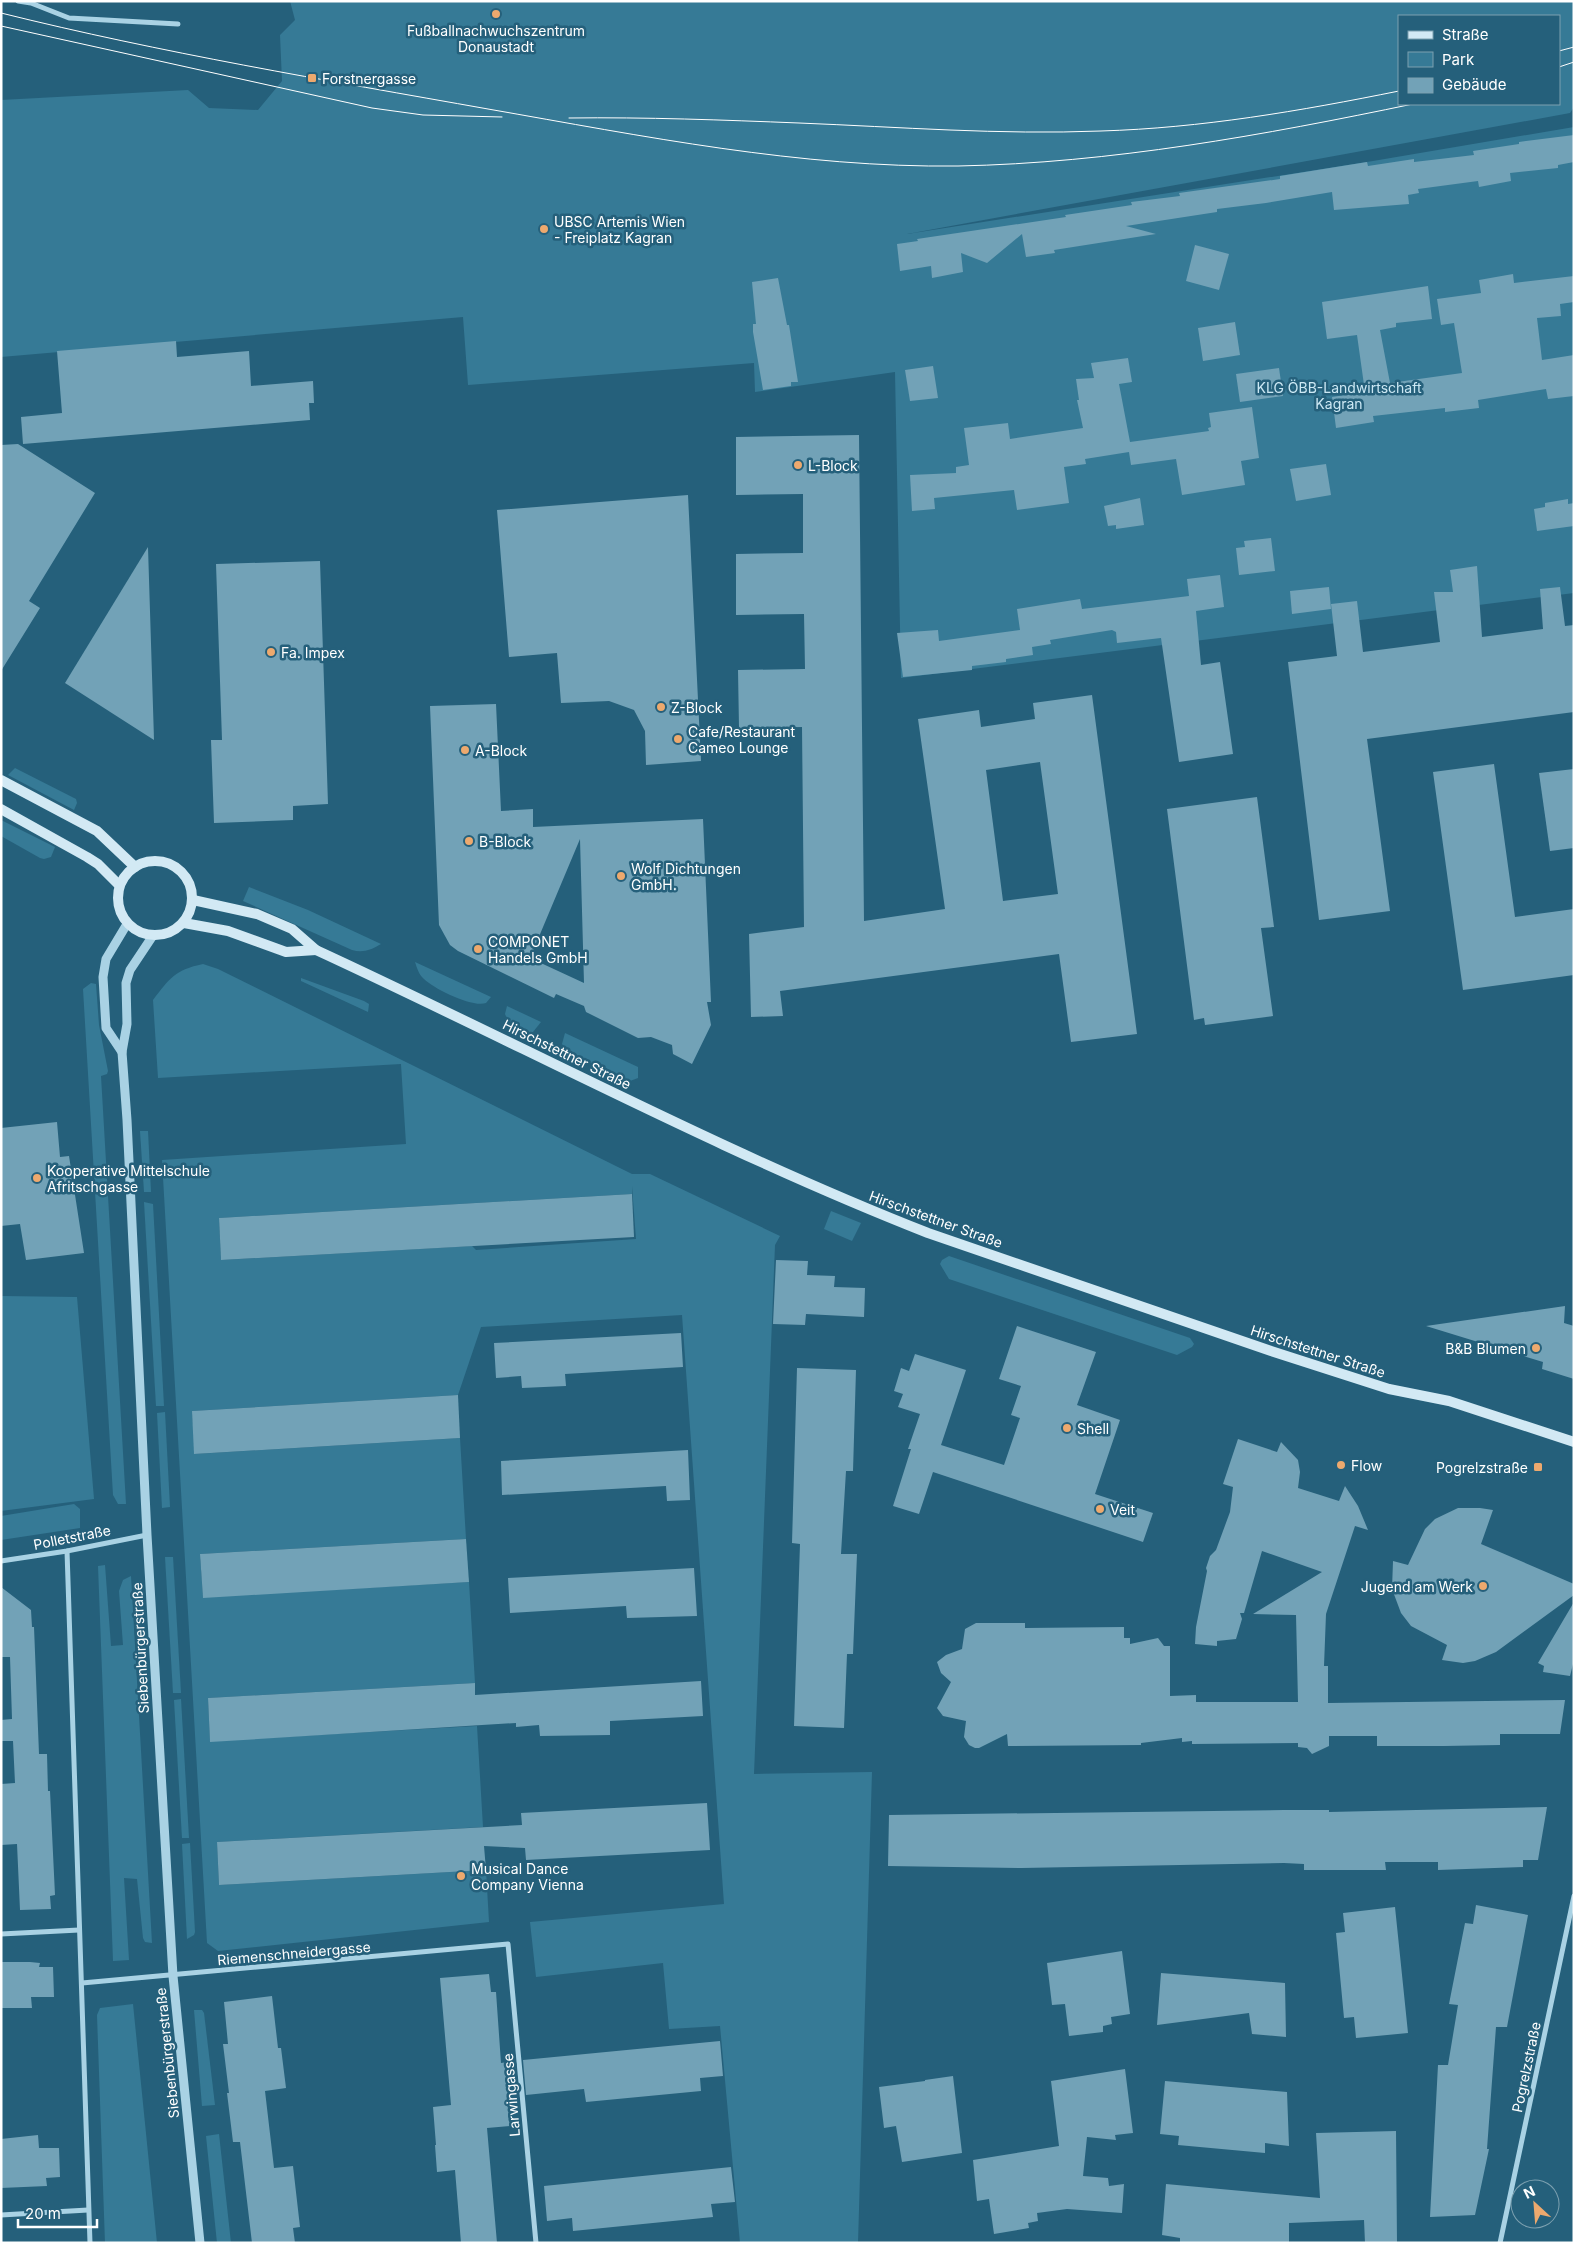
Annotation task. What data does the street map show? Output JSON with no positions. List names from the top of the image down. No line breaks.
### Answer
{"streets":{"main road":["Hirschstettner Straße"],"street":["Polletstraße","Siebenbürgerstraße","Riemenschneidergasse","Pogrelzstraße","Larwingasse"]},"crossings":[["Hirschstettner Straße","Siebenbürgerstraße"],["Polletstraße","Siebenbürgerstraße"],["Siebenbürgerstraße","Riemenschneidergasse"],["Riemenschneidergasse","Larwingasse"]],"parks":["KLG ÖBB-Landwirtschaft Kagran"],"places":{"other":["Fußballnachwuchszentrum Donaustadt","UBSC Artemis Wien - Freiplatz Kagran","L-Block","Fa. Impex","Z-Block","Cafe/Restaurant Cameo Lounge","A-Block","B-Block","Wolf Dichtungen GmbH.","COMPONET Handels GmbH","Kooperative Mittelschule Afritschgasse","B&B Blumen","Shell","Flow","Veit","Jugend am Werk","Musical Dance Company Vienna"],"transit":["Forstnergasse","Pogrelzstraße"]},"legend":["Straße","Park","Gebäude"],"scale_bar":"20 m","north":"top left"}
